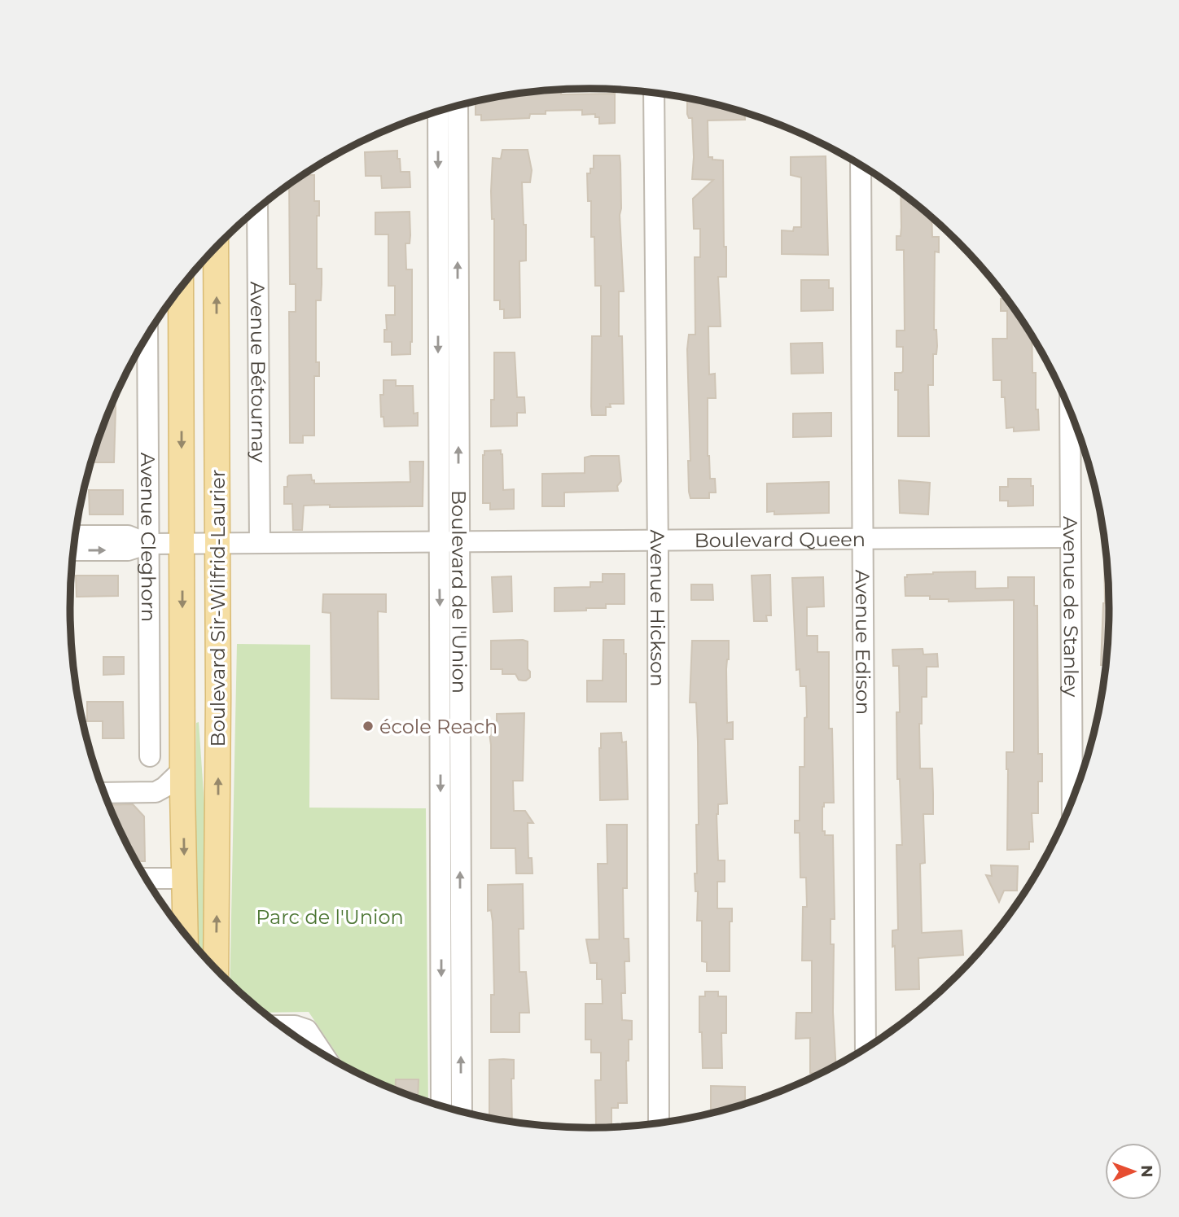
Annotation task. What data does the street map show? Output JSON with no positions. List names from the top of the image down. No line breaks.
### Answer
{"streets":{"main road":["Boulevard Sir-Wilfrid-Laurier"],"street":["Avenue Bétournay","Avenue Cleghorn","Boulevard Queen","Boulevard de l'Union","Avenue de Stanley","Avenue Hickson","Avenue Edison"]},"crossings":[["Avenue Bétournay","Boulevard Queen"],["Avenue Cleghorn","Boulevard Queen"],["Boulevard Queen","Boulevard de l'Union"],["Boulevard Queen","Avenue de Stanley"],["Boulevard Queen","Boulevard Sir-Wilfrid-Laurier"],["Boulevard Queen","Avenue Hickson"],["Boulevard Queen","Avenue Edison"]],"parks":["Parc de l'Union"],"places":["école Reach"],"north":"right"}
